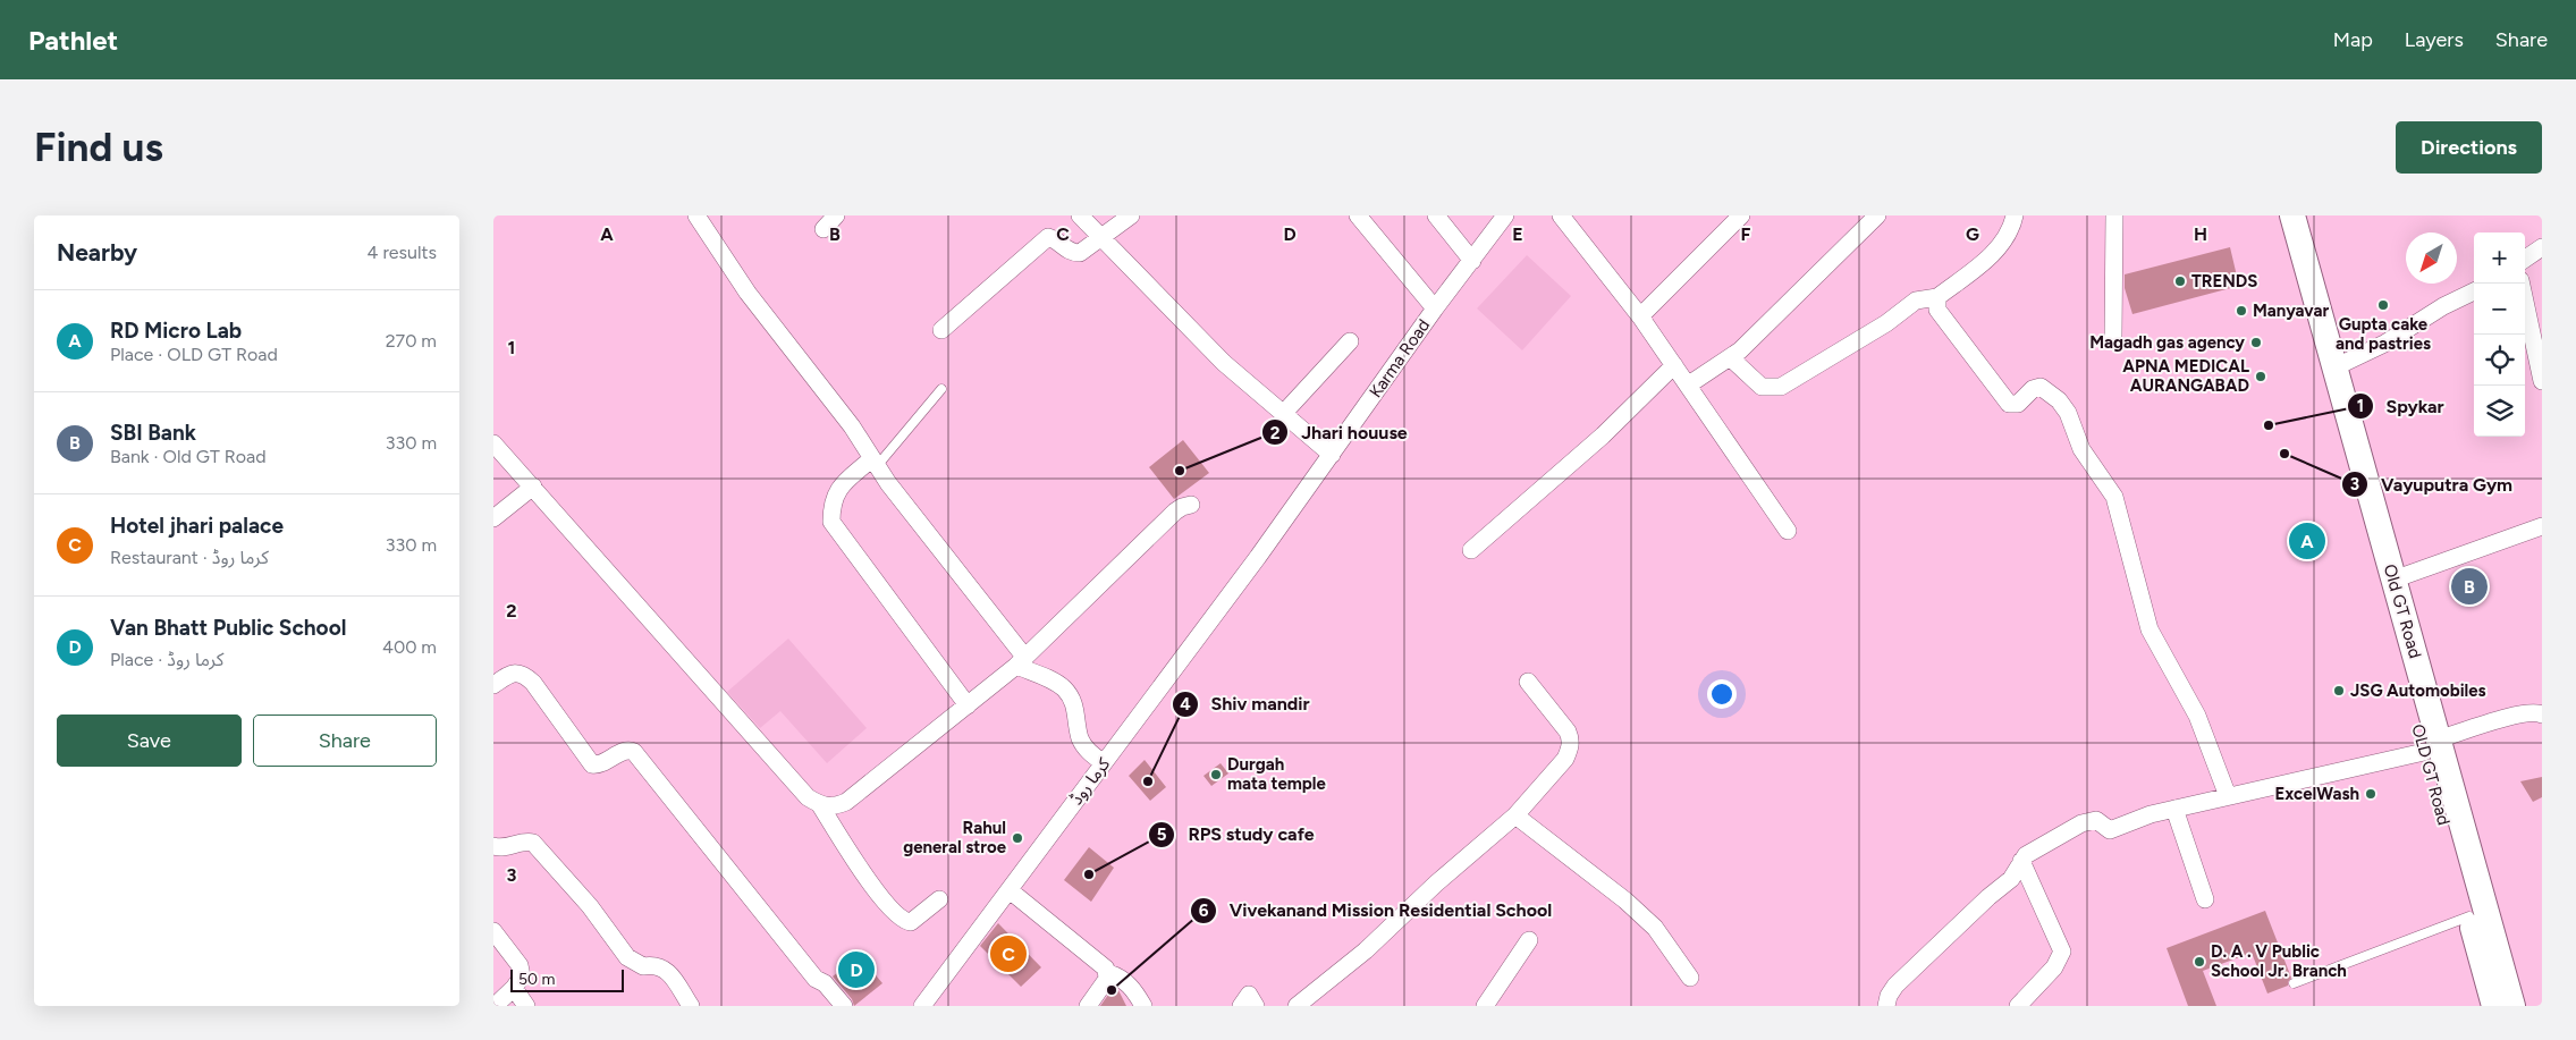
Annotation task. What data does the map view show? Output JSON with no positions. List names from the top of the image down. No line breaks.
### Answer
{"streets":{"main road":["Old GT Road","OLD GT Road"],"street":["Karma Road","کرما روڈ"]},"crossings":[["Karma Road","کرما روڈ"],["Old GT Road","OLD GT Road"]],"places":["TRENDS","Gupta cake and pastries","Manyavar","Magadh gas agency","APNA MEDICAL AURANGABAD","Spykar","Vayuputra Gym","Jhari houuse","JSG Automobiles","Durgah mata temple","Shiv mandir","ExcelWash","Rahul general stroe","RPS study cafe","D. A . V Public School Jr. Branch","Vivekanand Mission Residential School"],"scale_bar":"50 m","north":"bottom left","page":{"header":"Pathlet","nav":["Map","Layers","Share"],"buttons":["Directions",["Save","Share"]],"title":"Find us","heading":["Nearby","4 results"],"map_buttons":["+","−"],"list":[{"mark":"A","name":"RD Micro Lab","note":"Place · OLD GT Road","value":"270 m"},{"mark":"B","name":"SBI Bank","note":"Bank · Old GT Road","value":"330 m"},{"mark":"C","name":"Hotel jhari palace","note":"Restaurant · کرما روڈ","value":"330 m"},{"mark":"D","name":"Van Bhatt Public School","note":"Place · کرما روڈ","value":"400 m"}],"pins":["A","B","C","D"],"scale":"50 m"},"grid":{"columns":["A","B","C","D","E","F","G","H"],"rows":["1","2","3"]}}
